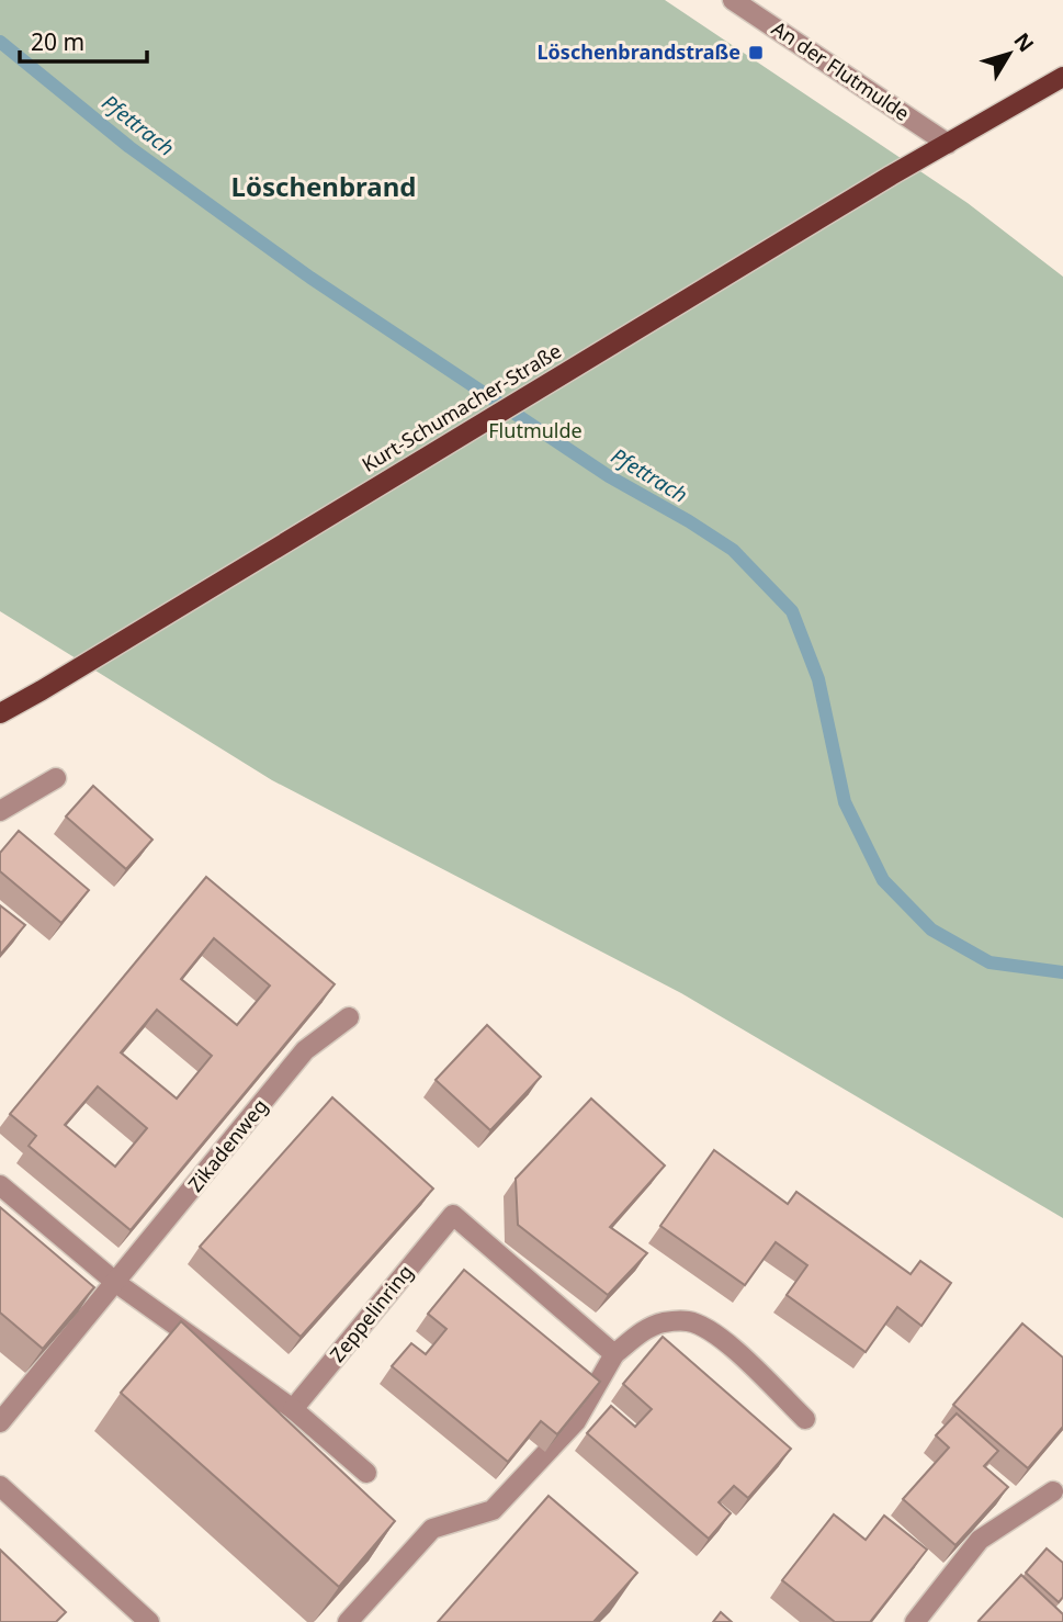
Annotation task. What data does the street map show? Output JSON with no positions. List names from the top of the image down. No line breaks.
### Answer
{"streets":{"main road":["Kurt-Schumacher-Straße"],"street":["An der Flutmulde","Zikadenweg","Zeppelinring"]},"crossings":[["An der Flutmulde","Kurt-Schumacher-Straße"]],"districts":["Löschenbrand"],"water":["Pfettrach"],"parks":["Flutmulde"],"places":{"transit":["Löschenbrandstraße"]},"scale_bar":"20 m","north":"top right"}
